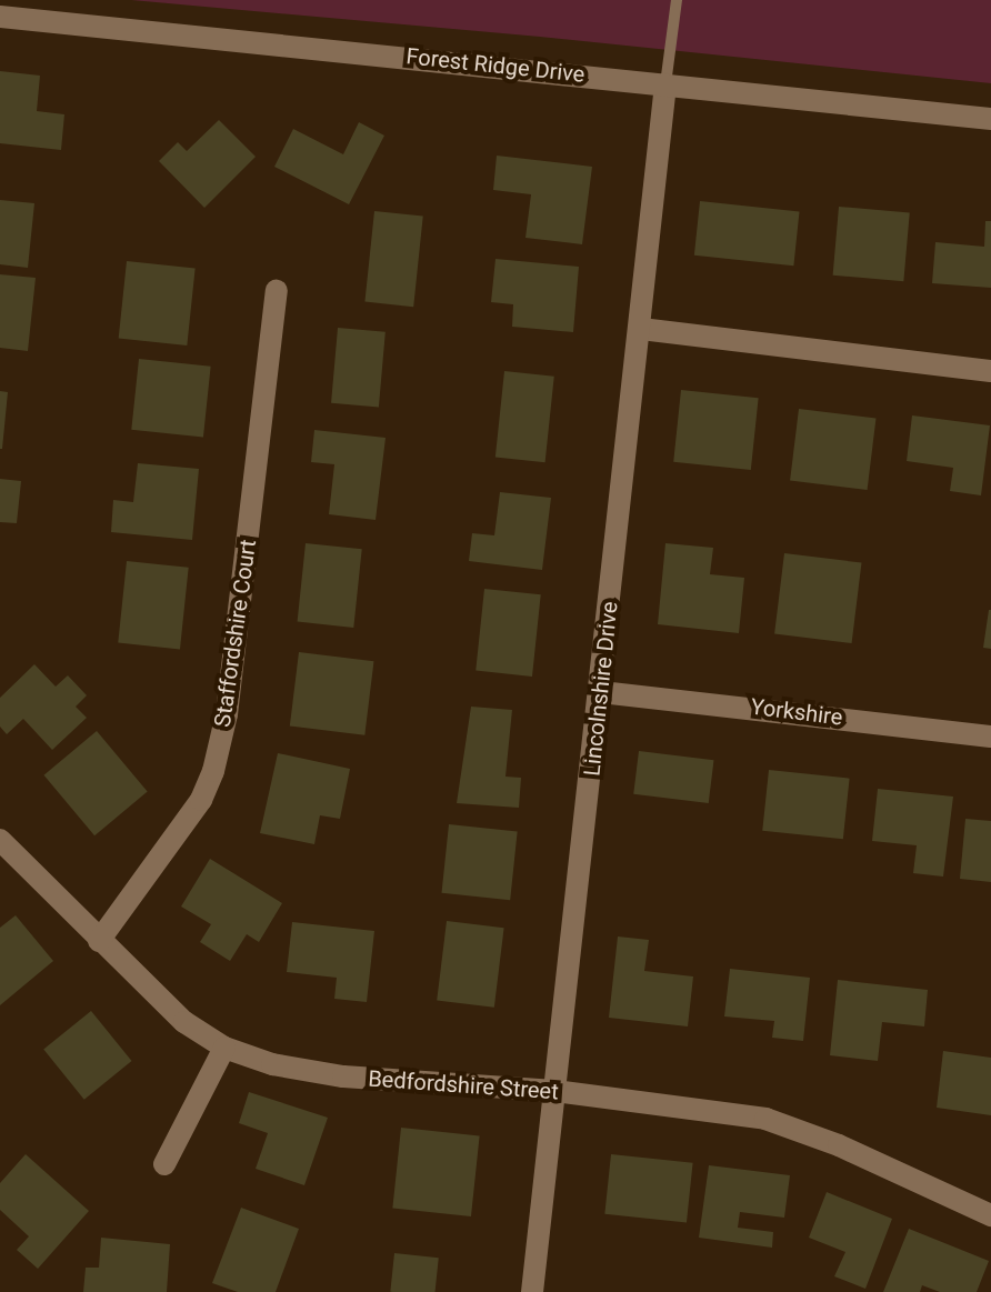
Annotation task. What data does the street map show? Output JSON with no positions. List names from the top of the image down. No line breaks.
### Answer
{"streets":{"street":["Forest Ridge Drive","Staffordshire Court","Lincolnshire Drive","Yorkshire","Bedfordshire Street"]},"crossings":[["Forest Ridge Drive","Lincolnshire Drive"],["Staffordshire Court","Bedfordshire Street"],["Lincolnshire Drive","Yorkshire"],["Lincolnshire Drive","Bedfordshire Street"]]}
